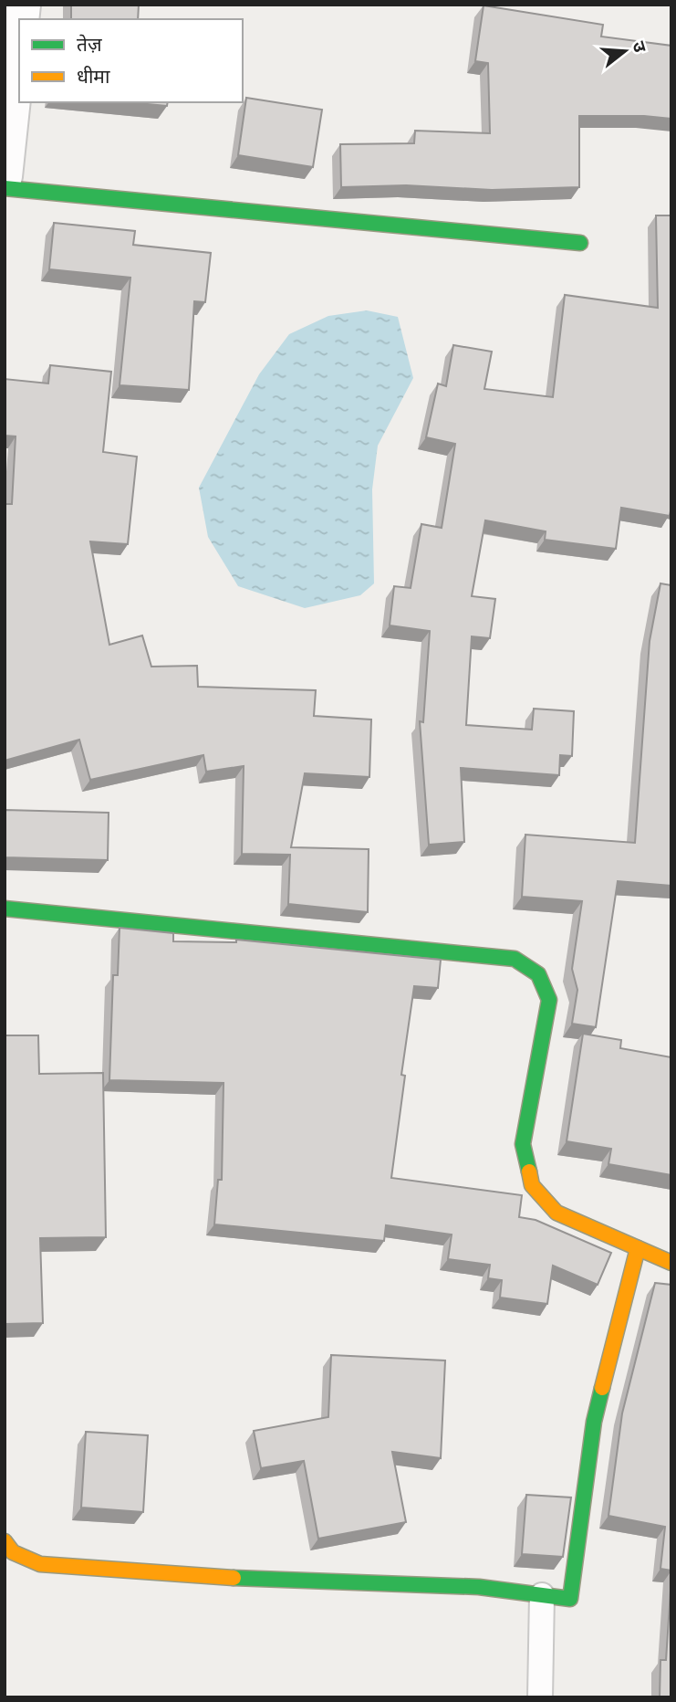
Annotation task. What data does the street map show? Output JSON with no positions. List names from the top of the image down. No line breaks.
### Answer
{"legend":["तेज़","धीमा"],"north":"right"}
